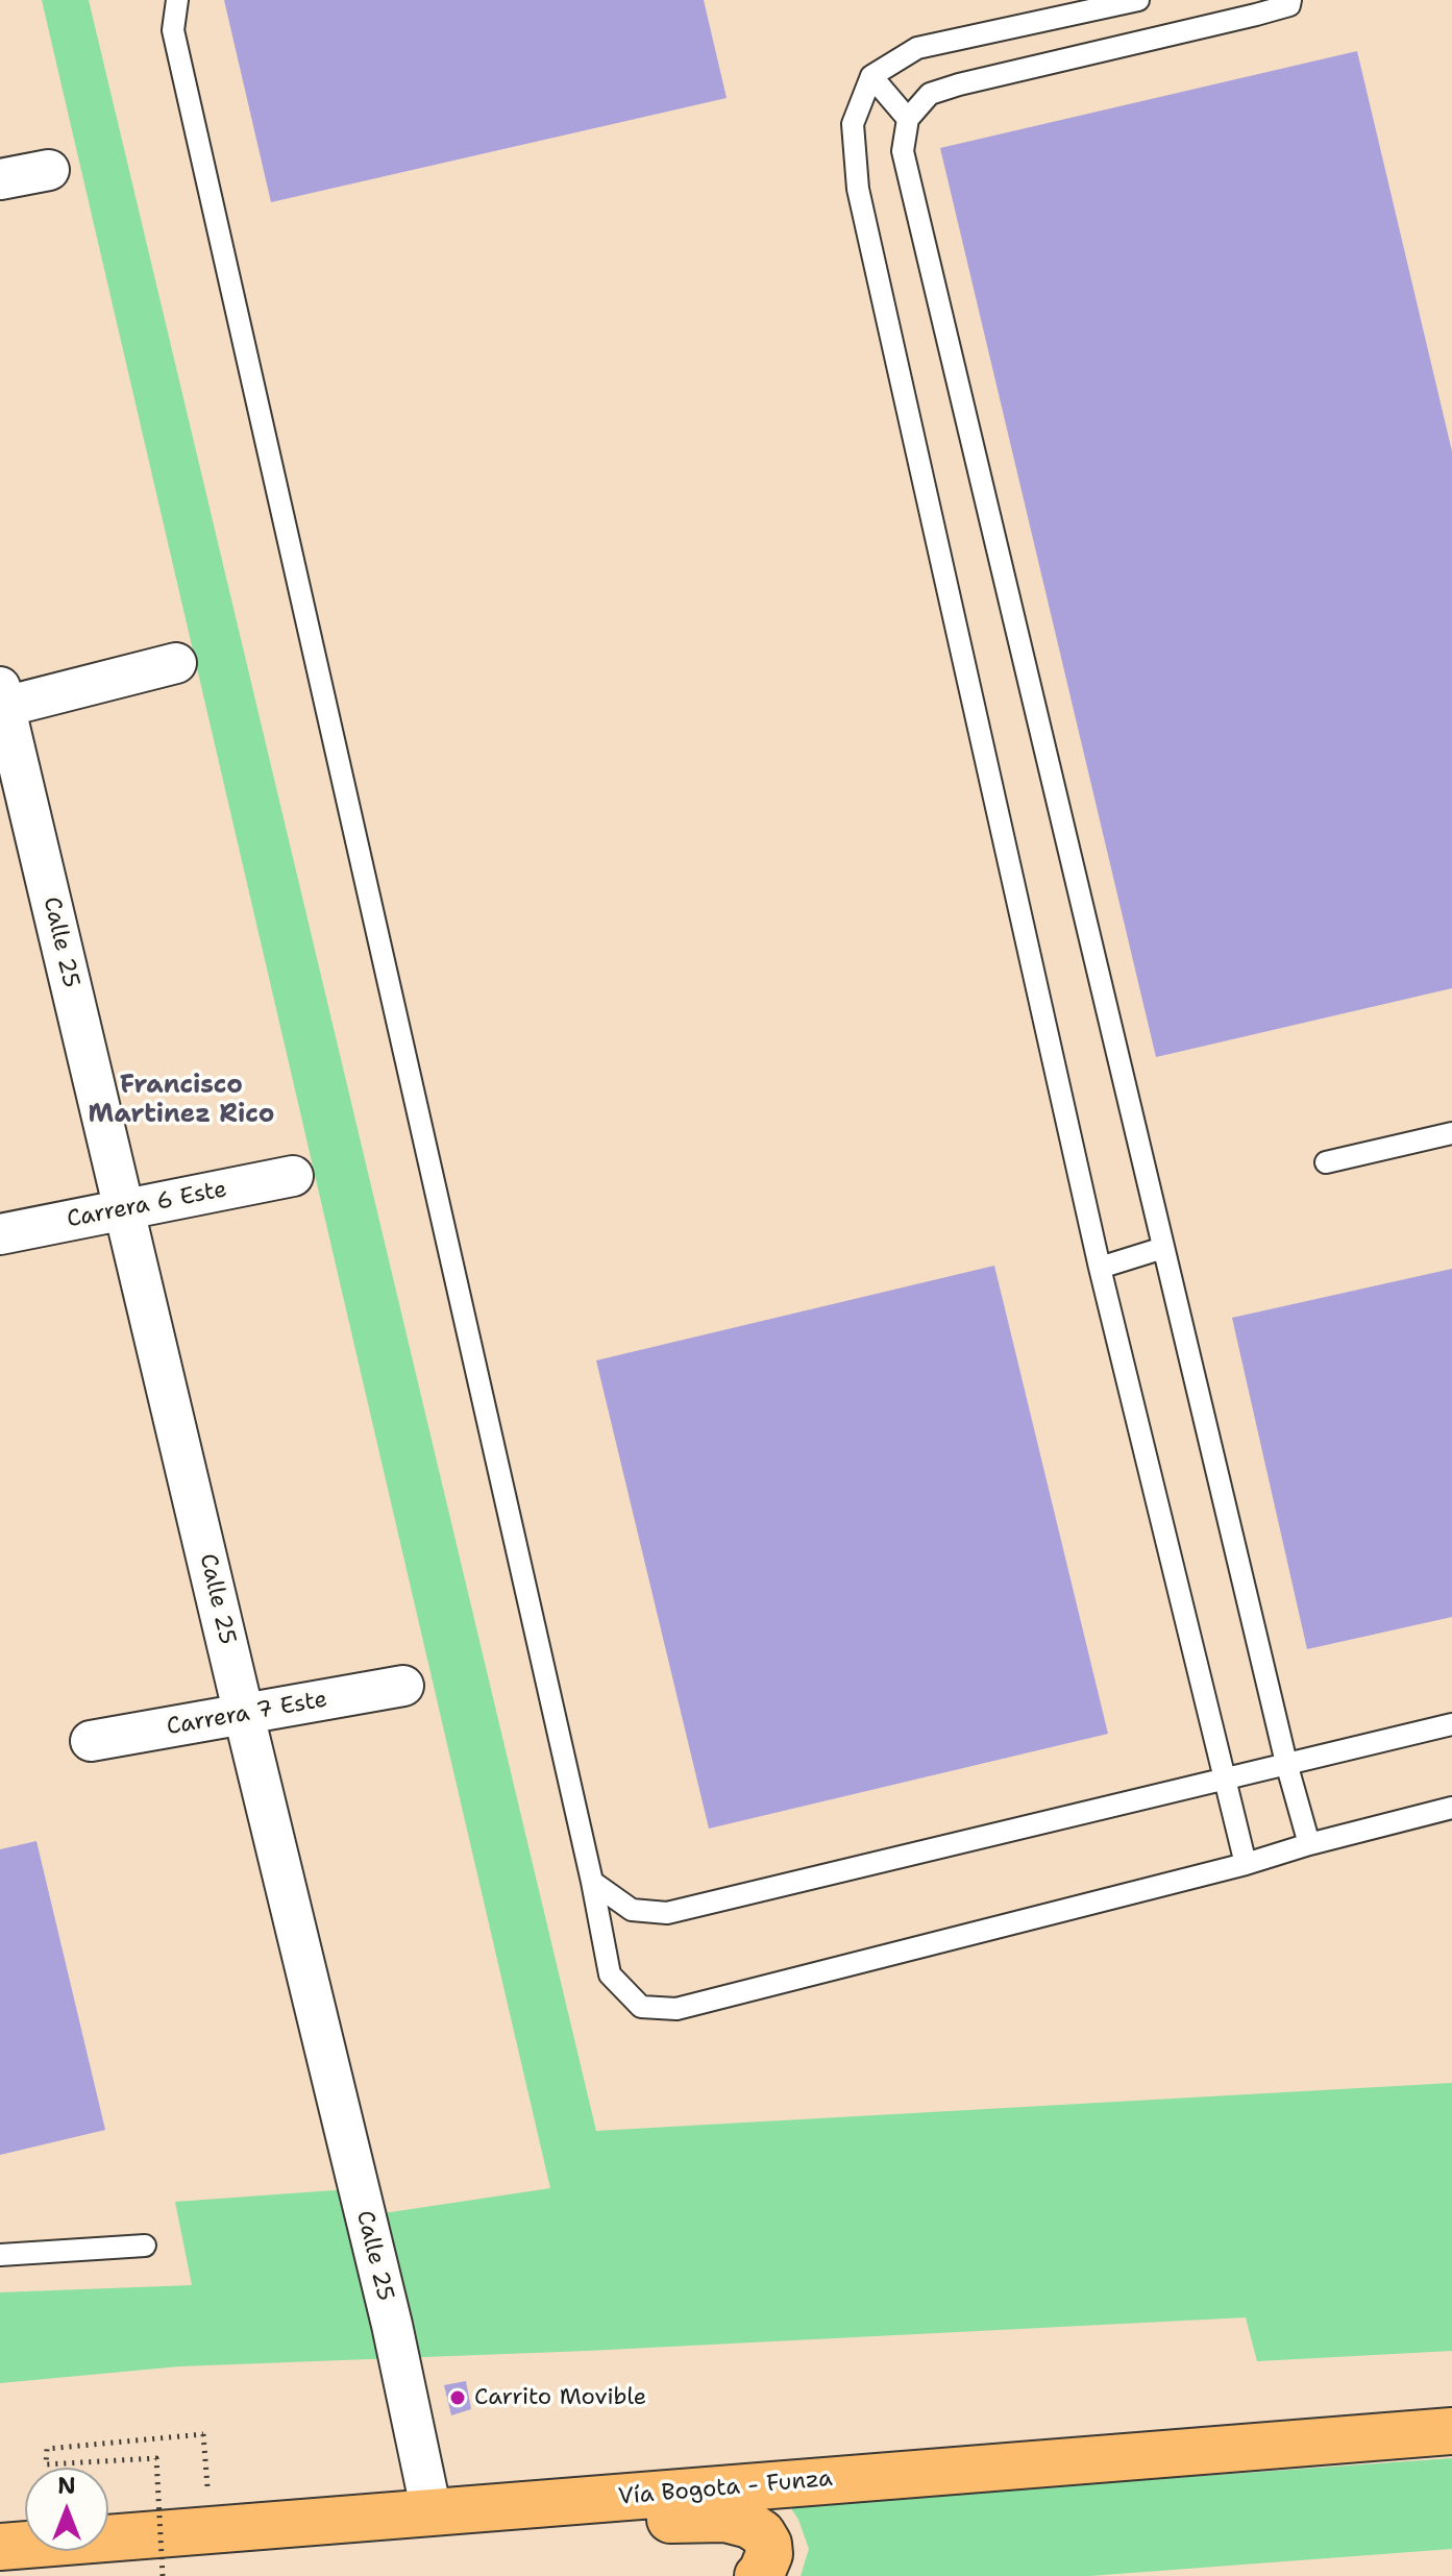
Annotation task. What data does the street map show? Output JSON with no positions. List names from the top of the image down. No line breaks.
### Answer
{"streets":{"main road":["Vía Bogota - Funza"],"street":["Calle 25","Carrera 6 Este","Carrera 7 Este"]},"crossings":[["Calle 25","Carrera 6 Este"],["Calle 25","Carrera 7 Este"],["Calle 25","Vía Bogota - Funza"]],"districts":["Francisco Martinez Rico"],"places":["Carrito Movible"],"north":"top"}
